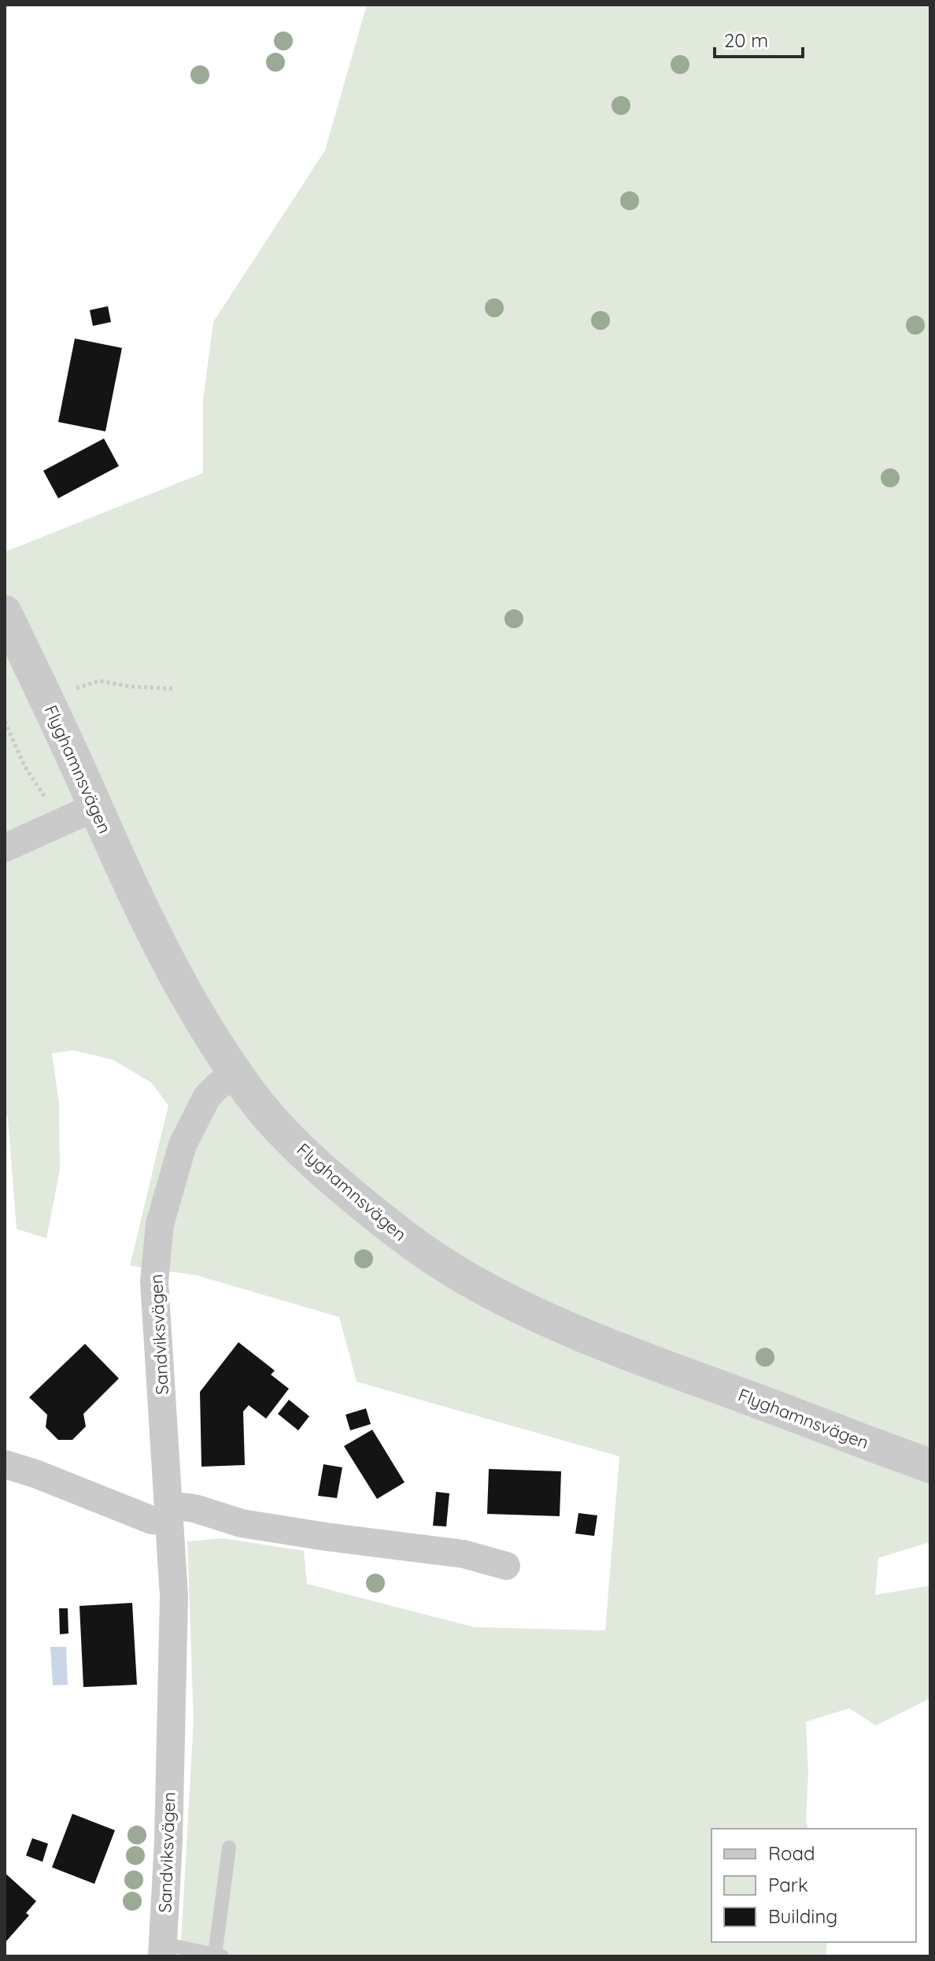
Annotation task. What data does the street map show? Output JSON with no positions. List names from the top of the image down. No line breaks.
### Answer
{"streets":{"street":["Flyghamnsvägen","Sandviksvägen"]},"crossings":[["Flyghamnsvägen","Sandviksvägen"]],"legend":["Road","Park","Building"],"scale_bar":"20 m"}
